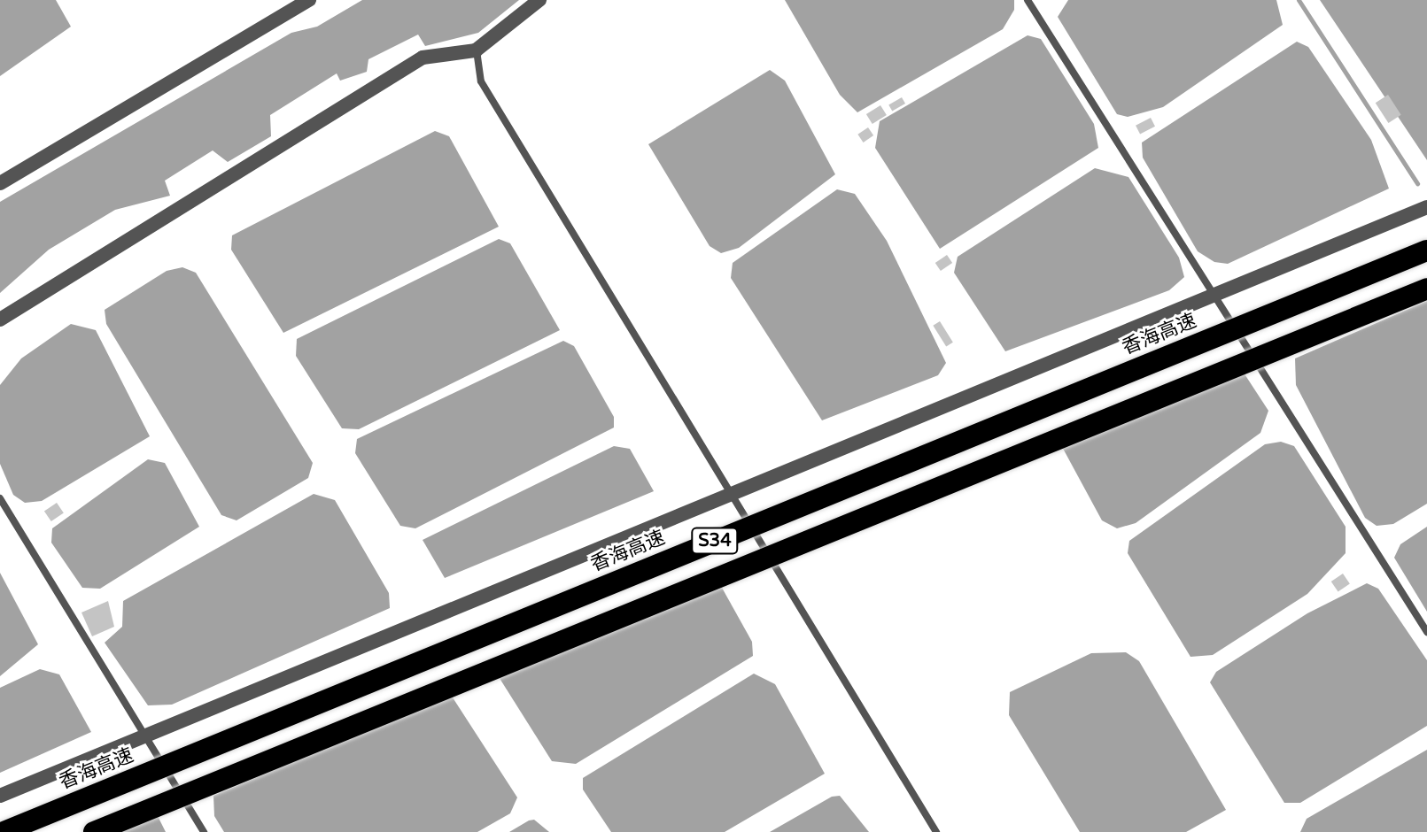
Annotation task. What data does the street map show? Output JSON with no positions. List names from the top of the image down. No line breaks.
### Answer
{"streets":{"highway":["香海高速","S34"]}}
